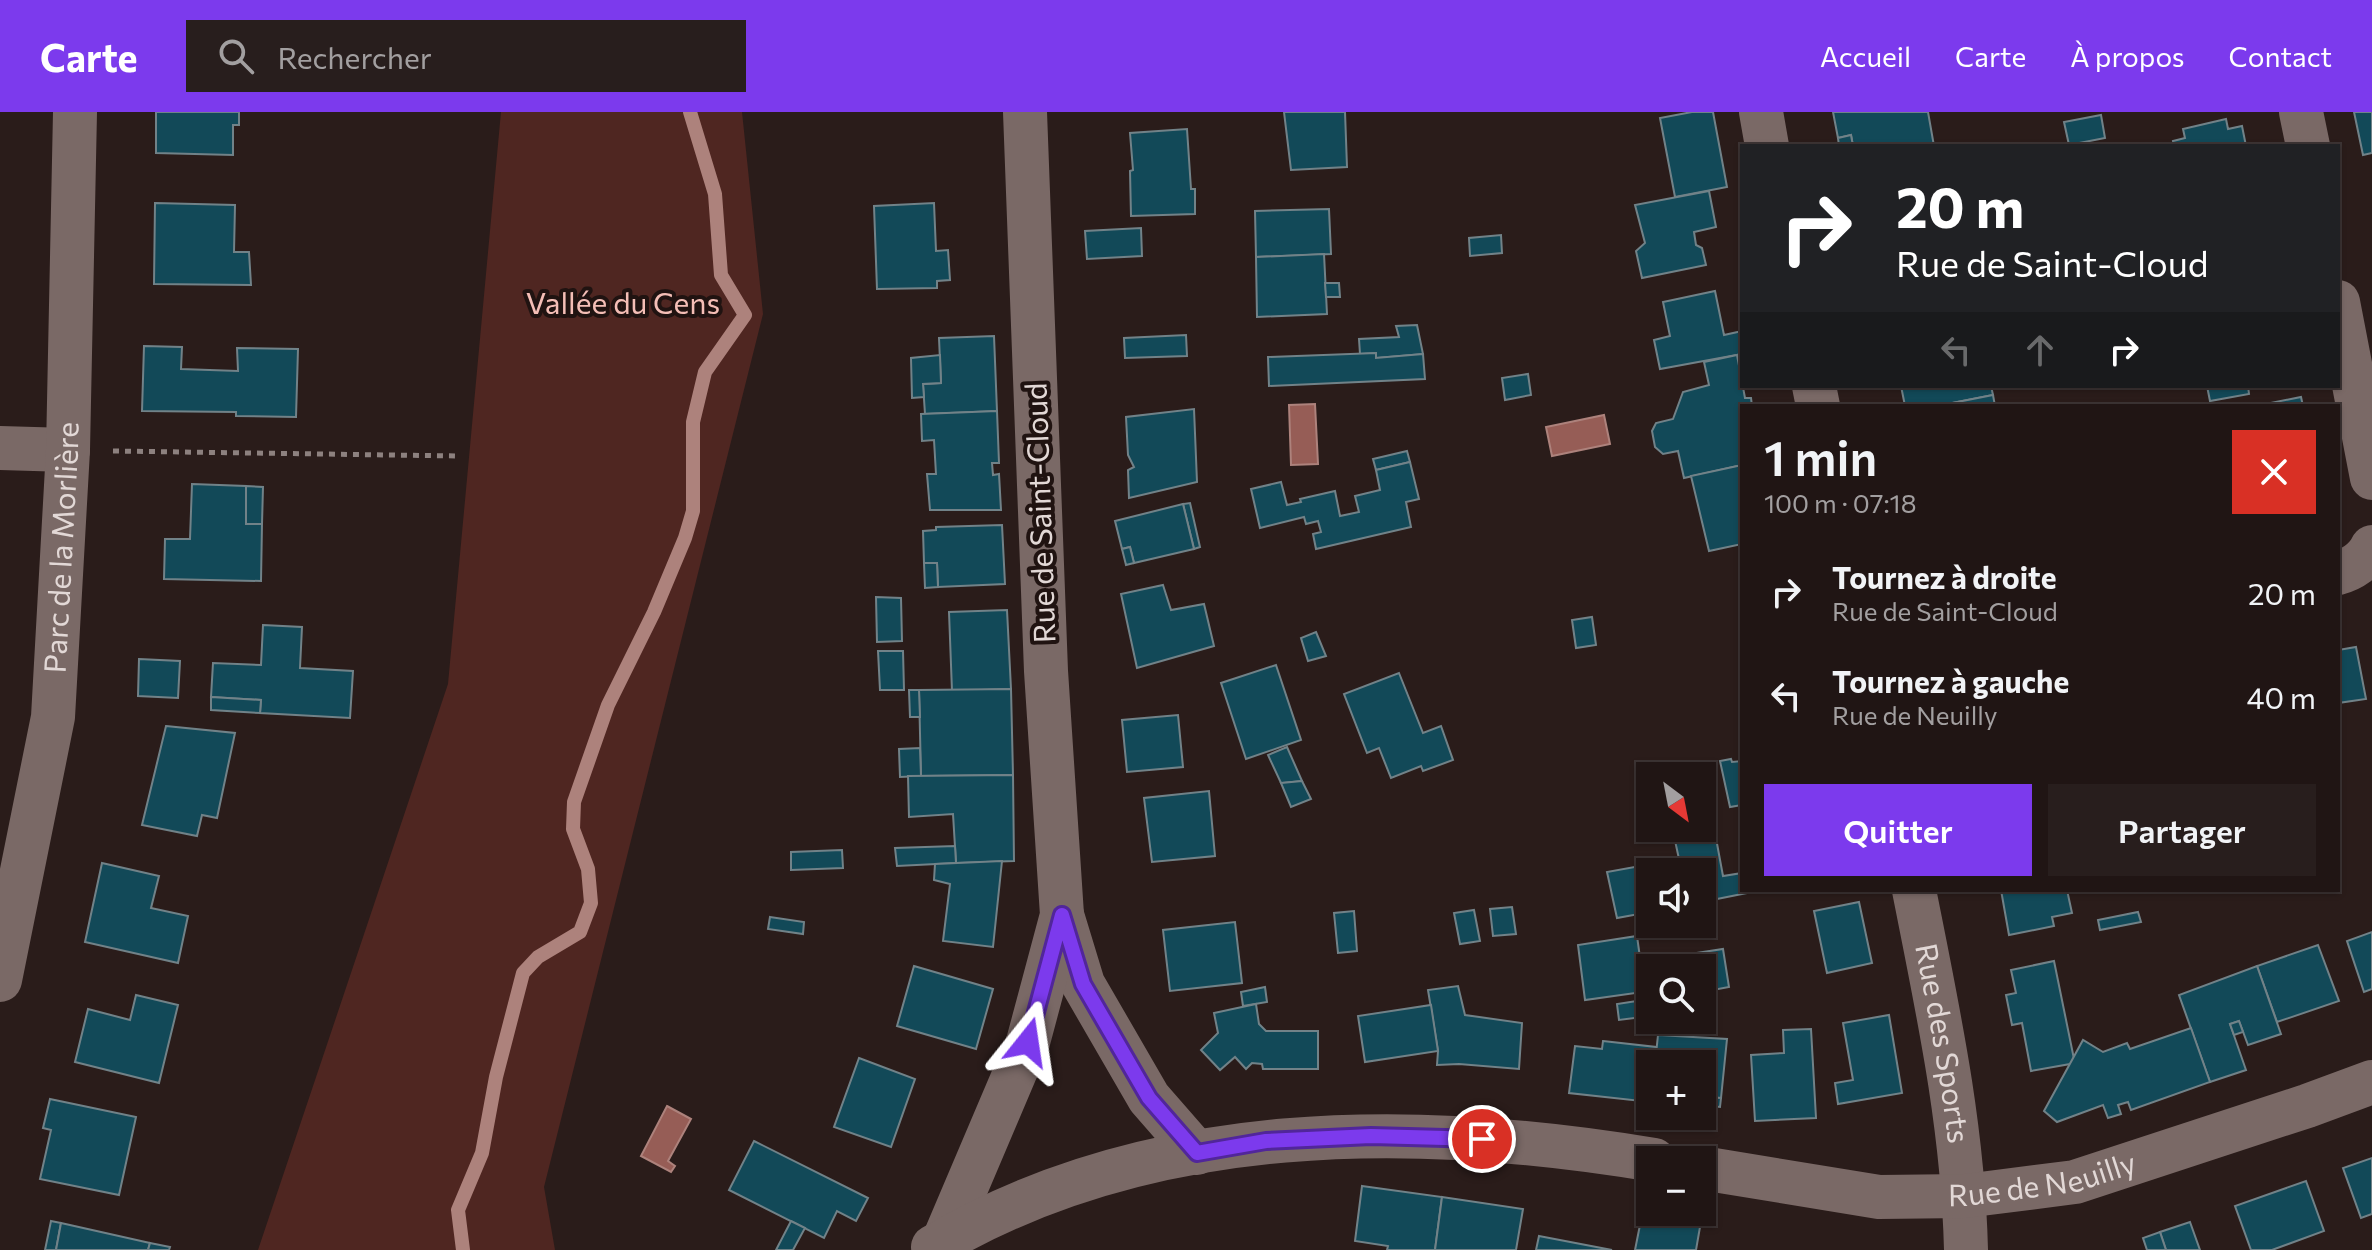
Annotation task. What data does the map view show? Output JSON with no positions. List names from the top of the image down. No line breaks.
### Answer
{"streets":{"street":["Rue de Saint-Cloud","Parc de la Morlière","Rue des Sports","Rue de Neuilly"]},"crossings":[["Rue des Sports","Rue de Neuilly"]],"parks":["Vallée du Cens"],"north":"bottom right","page":{"header":"Carte","search":"Rechercher","nav":["Accueil","Carte","À propos","Contact"],"turn":["20 m","Rue de Saint-Cloud"],"heading":["1 min","100 m · 07:18"],"list":[{"name":"Tournez à droite","note":"Rue de Saint-Cloud","value":"20 m"},{"name":"Tournez à gauche","note":"Rue de Neuilly","value":"40 m"}],"map_buttons":["+","−"],"buttons":["Quitter","Partager"]}}
